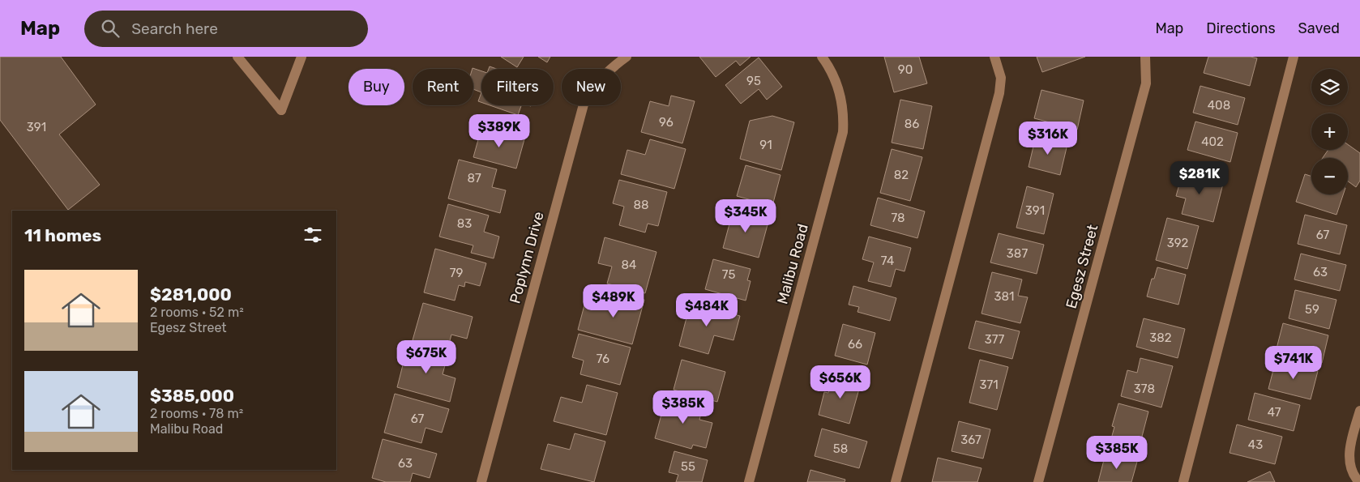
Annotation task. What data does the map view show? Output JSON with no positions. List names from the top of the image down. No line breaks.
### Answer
{"streets":{"street":["Poplynn Drive","Malibu Road","Egesz Street"]},"house_numbers":["90","95","408","96","86","391","402","91","82","87","88","391","78","83","67","392","387","74","84","63","79","75","381","59","382","377","66","76","371","378","47","67","367","43","58","63","55"],"page":{"header":"Map","search":"Search here","nav":["Map","Directions","Saved"],"map_buttons":["+","−"],"chip":["Buy","Rent","Filters","New"],"price":["$389K","$316K","$281K","$345K","$489K","$484K","$675K","$741K","$656K","$385K","$385K"],"heading":"11 homes","list":[{"name":"$281,000","note":"2 rooms · 52 m² · Egesz Street"},{"name":"$385,000","note":"2 rooms · 78 m² · Malibu Road"}]}}
